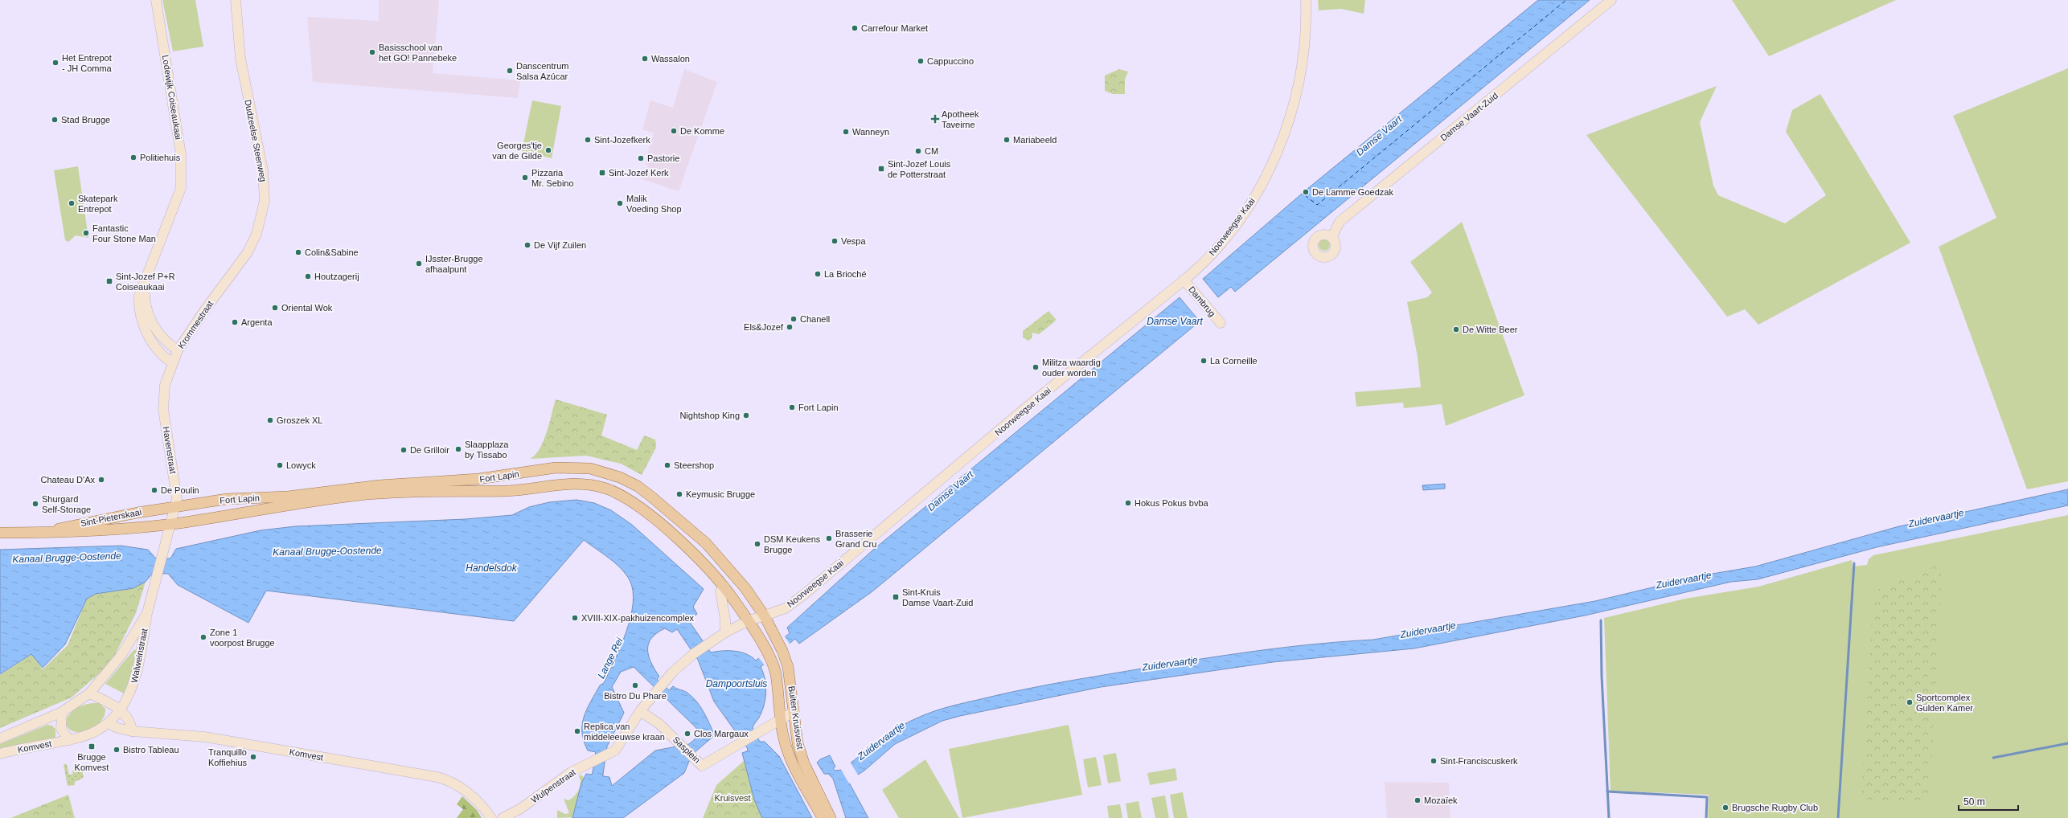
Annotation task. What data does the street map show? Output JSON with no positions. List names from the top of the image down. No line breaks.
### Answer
{"streets":{"main road":["Lodewijk Coiseaukaai","Damse Vaart-Zuid","Dudzeelse Steenweg","Noorweegse Kaai","Dambrug","Krommestraat","Havenstraat","Fort Lapin","Sint-Pieterskaai","Walweinstraat","Buiten Kruisvest","Komvest","Sasplein","Wulpenstraat"]},"crossings":[["Lodewijk Coiseaukaai","Krommestraat"],["Lodewijk Coiseaukaai","Havenstraat"],["Dudzeelse Steenweg","Krommestraat"],["Noorweegse Kaai","Dambrug"],["Noorweegse Kaai","Fort Lapin"],["Noorweegse Kaai","Buiten Kruisvest"],["Noorweegse Kaai","Sasplein"],["Noorweegse Kaai","Wulpenstraat"],["Krommestraat","Havenstraat"],["Havenstraat","Fort Lapin"],["Havenstraat","Sint-Pieterskaai"],["Havenstraat","Komvest"],["Fort Lapin","Sint-Pieterskaai"],["Fort Lapin","Buiten Kruisvest"],["Walweinstraat","Komvest"],["Buiten Kruisvest","Sasplein"],["Sasplein","Wulpenstraat"]],"water":["Damse Vaart","Zuidervaartje","Kanaal Brugge-Oostende","Handelsdok","Lange Rei","Dampoortsluis"],"parks":["Kruisvest"],"places":{"other":["Carrefour Market","Basisschool van het GO! Pannebeke","Wassalon","Cappuccino","Het Entrepot - JH Comma","Danscentrum Salsa Azúcar","Stad Brugge","De Komme","Wanneyn","Sint-Jozefkerk","Mariabeeld","Georges'tje van de Gilde","CM","Politiehuis","Pastorie","Pizzaria Mr. Sebino","De Lamme Goedzak","Skatepark Entrepot","Malik Voeding Shop","Fantastic Four Stone Man","Vespa","De Vijf Zuilen","Colin&Sabine","IJsster-Brugge afhaalpunt","La Brioché","Houtzagerij","Oriental Wok","Chanell","Argenta","Els&Jozef","De Witte Beer","La Corneille","Militza waardig ouder worden","Fort Lapin","Nightshop King","Groszek XL","Slaapplaza by Tissabo","De Grilloir","Lowyck","Steershop","Chateau D'Ax","De Poulin","Keymusic Brugge","Hokus Pokus bvba","Shurgard Self-Storage","Brasserie Grand Cru","DSM Keukens Brugge","XVIII-XIX-pakhuizencomplex","Zone 1 voorpost Brugge","Bistro Du Phare","Sportcomplex Gulden Kamer","Replica van middeleeuwse kraan","Clos Margaux","Bistro Tableau","Tranquillo Koffiehius","Sint-Franciscuskerk","Mozaïek","Brugsche Rugby Club"],"health":["Apotheek Taveirne"],"transit":["Sint-Jozef Louis de Potterstraat","Sint-Jozef Kerk","Sint-Jozef P+R Coiseaukaai","Sint-Kruis Damse Vaart-Zuid","Brugge Komvest"]},"scale_bar":"50 m"}
